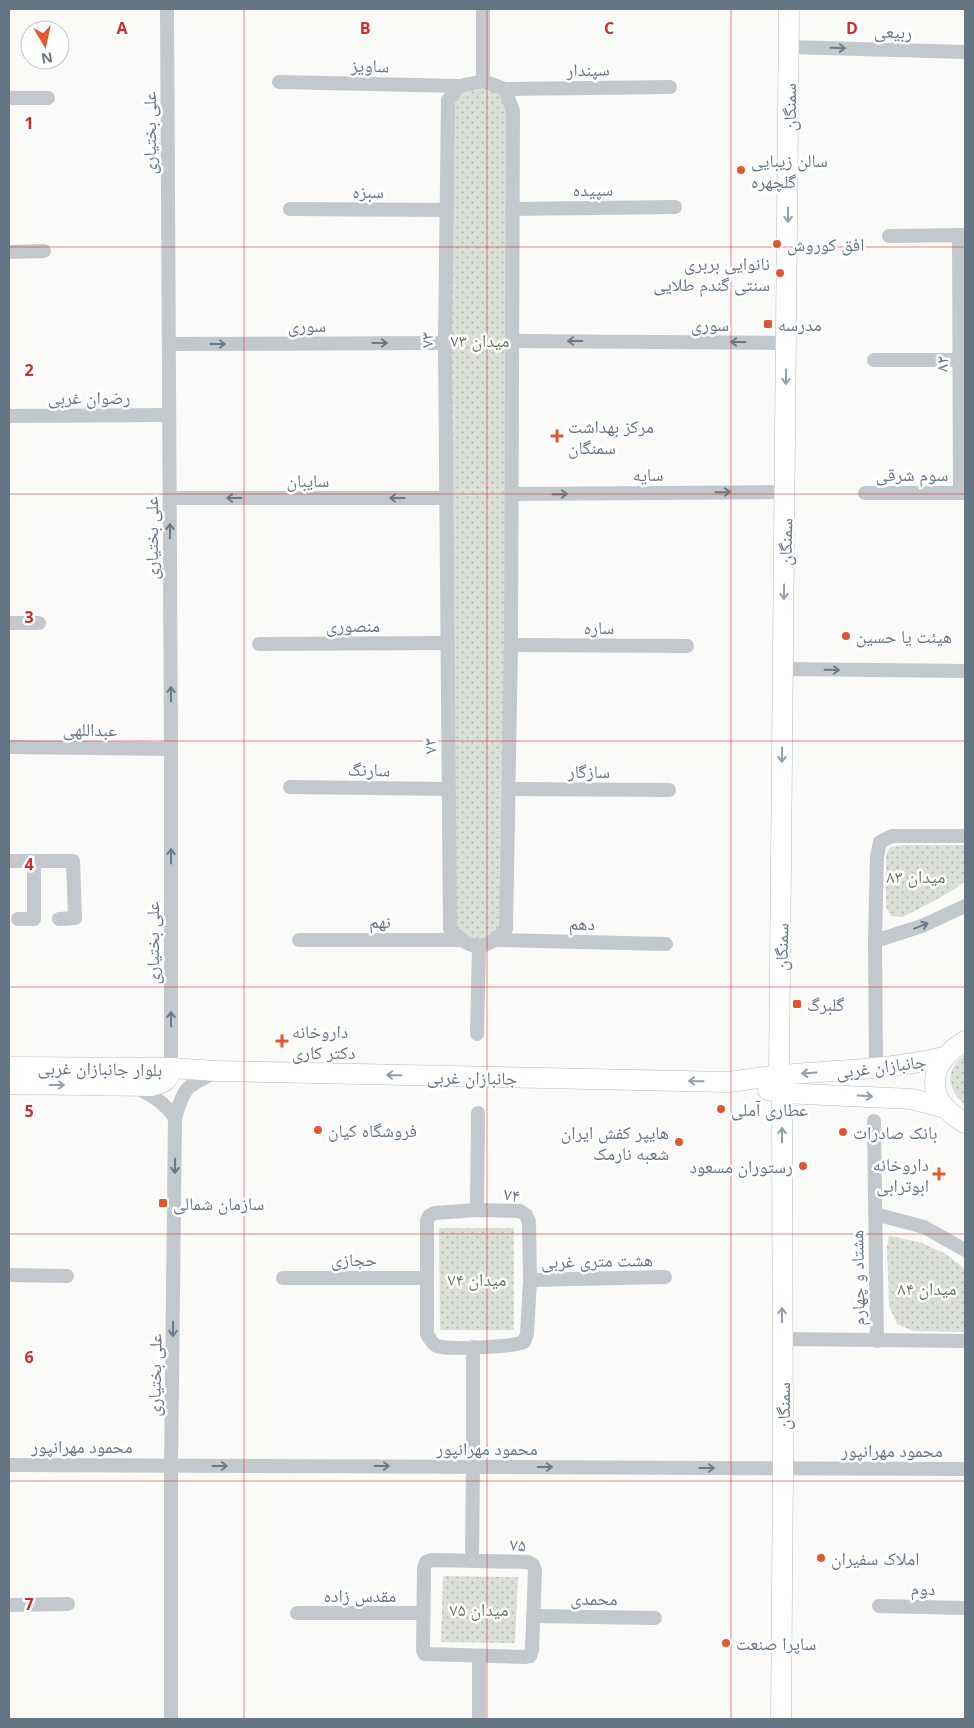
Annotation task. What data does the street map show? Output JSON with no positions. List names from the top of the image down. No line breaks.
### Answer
{"streets":{"main road":["سمنگان","جانبازان غربی","بلوار جانبازان غربی"],"street":["ربیعی","ساویز","سپندار","علی بختیاری","سپیده","سبزه","سوری","۷۳","۸۲","رضوان غربی","سایه","سوم شرقی","سایبان","منصوری","ساره","عبداللهی","سارنگ","سازگار","نهم","دهم","۷۴","حجازی","هشت متری غربی","هشتاد و چهارم","محمود مهرانپور","۷۵","دوم","مقدس زاده","محمدی"]},"crossings":[["ربیعی","سمنگان"],["ساویز","۷۳"],["سمنگان","سوری"],["سمنگان","سایه"],["سمنگان","جانبازان غربی"],["سمنگان","هشتاد و چهارم"],["سمنگان","محمود مهرانپور"],["علی بختیاری","سوری"],["علی بختیاری","رضوان غربی"],["علی بختیاری","سایبان"],["علی بختیاری","عبداللهی"],["علی بختیاری","جانبازان غربی"],["علی بختیاری","بلوار جانبازان غربی"],["علی بختیاری","محمود مهرانپور"],["سبزه","۷۳"],["سوری","۷۳"],["۷۳","سایبان"],["۷۳","منصوری"],["۷۳","سارنگ"],["۷۳","نهم"],["۸۲","سوم شرقی"],["جانبازان غربی","بلوار جانبازان غربی"],["۷۴","حجازی"],["۷۴","هشت متری غربی"],["۷۵","مقدس زاده"],["۷۵","محمدی"]],"one_way":["ربیعی","سایه","سایبان","محمود مهرانپور"],"parks":["میدان ۷۳","میدان ۸۳","میدان ۷۴","میدان ۸۴","میدان ۷۵"],"places":{"other":["سالن زیبایی گلچهره","افق کوروش","نانوایی بربری سنتی گندم طلایی","هیئت یا حسین","عطاری آملی","فروشگاه کیان","بانک صادرات","هایپر کفش ایران شعبه نارمک","رستوران مسعود","املاک سفیران","ساپرا صنعت"],"transit":["مدرسه","گلبرگ","سازمان شمالی"],"health":["مرکز بهداشت سمنگان","داروخانه دکتر کاری","داروخانه ابوترابی"]},"north":"bottom","grid":{"columns":["A","B","C","D"],"rows":["1","2","3","4","5","6","7"]}}
